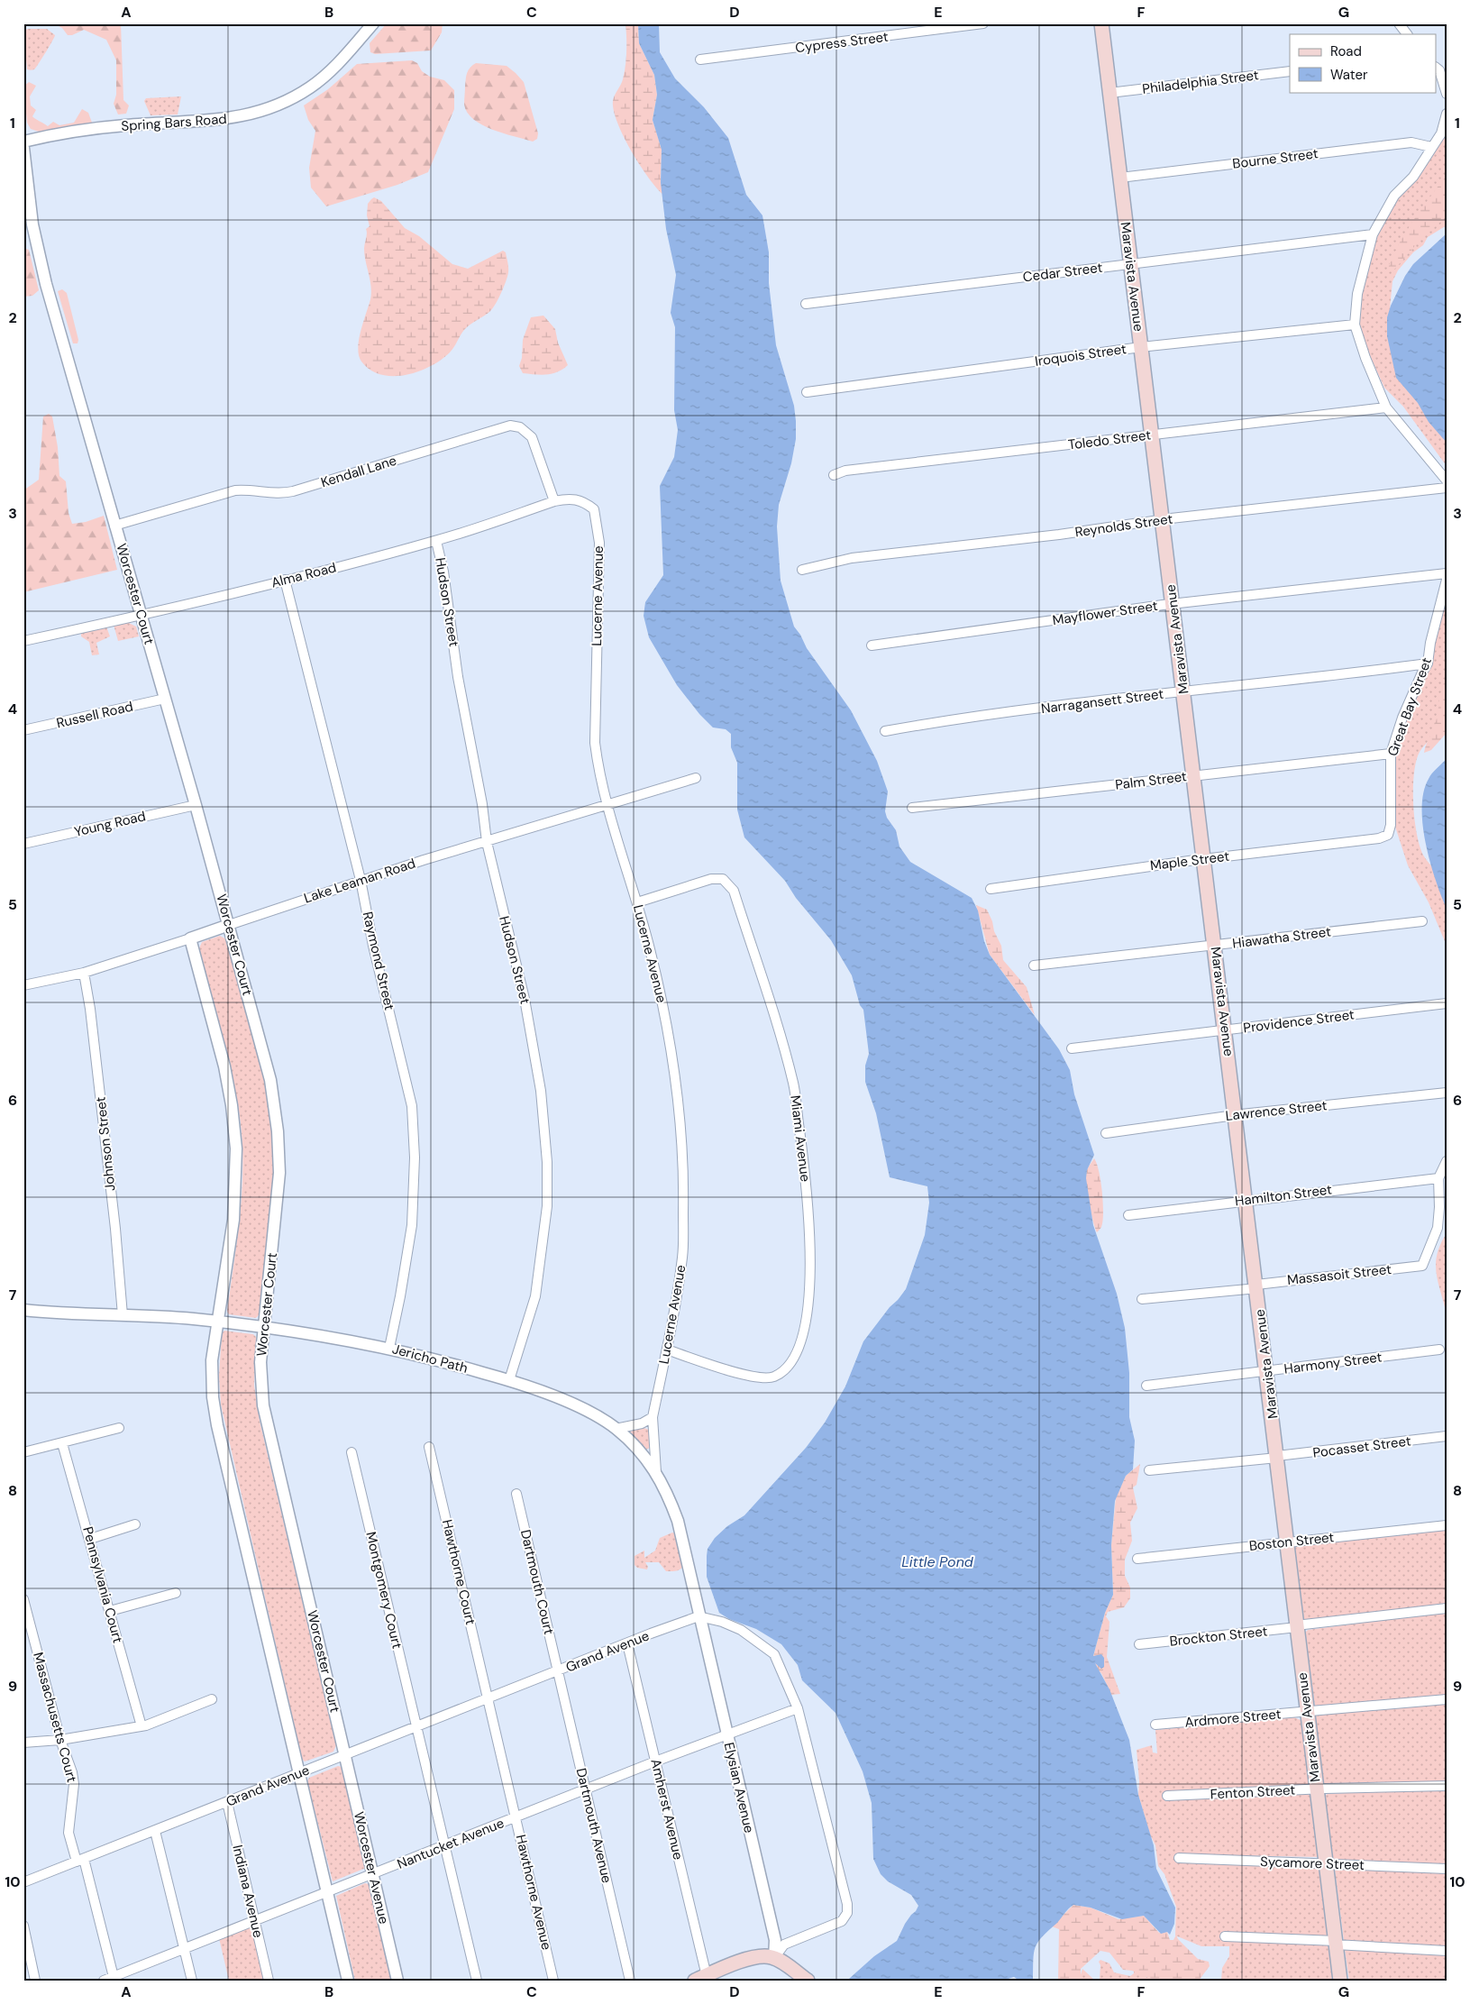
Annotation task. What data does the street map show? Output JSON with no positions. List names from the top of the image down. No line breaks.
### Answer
{"streets":{"main road":["Maravista Avenue"],"street":["Cypress Street","Philadelphia Street","Spring Bars Road","Bourne Street","Cedar Street","Iroquois Street","Toledo Street","Kendall Lane","Reynolds Street","Alma Road","Worcester Court","Lucerne Avenue","Hudson Street","Mayflower Street","Narragansett Street","Great Bay Street","Russell Road","Palm Street","Young Road","Maple Street","Lake Leaman Road","Hiawatha Street","Raymond Street","Providence Street","Lawrence Street","Miami Avenue","Johnson Street","Hamilton Street","Massasoit Street","Jericho Path","Harmony Street","Pocasset Street","Boston Street","Hawthorne Court","Dartmouth Court","Pennsylvania Court","Montgomery Court","Brockton Street","Grand Avenue","Massachusetts Court","Ardmore Street","Elysian Avenue","Fenton Street","Amherst Avenue","Dartmouth Avenue","Nantucket Avenue","Sycamore Street","Worcester Avenue","Indiana Avenue","Hawthorne Avenue"]},"crossings":[["Philadelphia Street","Maravista Avenue"],["Bourne Street","Maravista Avenue"],["Cedar Street","Maravista Avenue"],["Maravista Avenue","Iroquois Street"],["Maravista Avenue","Toledo Street"],["Maravista Avenue","Reynolds Street"],["Maravista Avenue","Mayflower Street"],["Maravista Avenue","Narragansett Street"],["Maravista Avenue","Palm Street"],["Maravista Avenue","Maple Street"],["Maravista Avenue","Hiawatha Street"],["Maravista Avenue","Providence Street"],["Maravista Avenue","Lawrence Street"],["Maravista Avenue","Hamilton Street"],["Maravista Avenue","Massasoit Street"],["Maravista Avenue","Harmony Street"],["Maravista Avenue","Pocasset Street"],["Maravista Avenue","Boston Street"],["Maravista Avenue","Brockton Street"],["Maravista Avenue","Ardmore Street"],["Maravista Avenue","Fenton Street"],["Maravista Avenue","Sycamore Street"],["Kendall Lane","Alma Road"],["Kendall Lane","Worcester Court"],["Alma Road","Worcester Court"],["Alma Road","Lucerne Avenue"],["Alma Road","Hudson Street"],["Alma Road","Raymond Street"],["Worcester Court","Russell Road"],["Worcester Court","Young Road"],["Worcester Court","Lake Leaman Road"],["Worcester Court","Jericho Path"],["Worcester Court","Grand Avenue"],["Worcester Court","Worcester Avenue"],["Lucerne Avenue","Lake Leaman Road"],["Lucerne Avenue","Miami Avenue"],["Lucerne Avenue","Jericho Path"],["Hudson Street","Lake Leaman Road"],["Hudson Street","Jericho Path"],["Narragansett Street","Great Bay Street"],["Great Bay Street","Palm Street"],["Great Bay Street","Maple Street"],["Lake Leaman Road","Raymond Street"],["Lake Leaman Road","Johnson Street"],["Raymond Street","Jericho Path"],["Johnson Street","Jericho Path"],["Hamilton Street","Massasoit Street"],["Jericho Path","Grand Avenue"],["Jericho Path","Elysian Avenue"],["Hawthorne Court","Grand Avenue"],["Hawthorne Court","Hawthorne Avenue"],["Dartmouth Court","Grand Avenue"],["Dartmouth Court","Dartmouth Avenue"],["Montgomery Court","Grand Avenue"],["Montgomery Court","Nantucket Avenue"],["Grand Avenue","Massachusetts Court"],["Grand Avenue","Elysian Avenue"],["Grand Avenue","Amherst Avenue"],["Grand Avenue","Dartmouth Avenue"],["Grand Avenue","Worcester Avenue"],["Grand Avenue","Indiana Avenue"],["Grand Avenue","Hawthorne Avenue"],["Massachusetts Court","Nantucket Avenue"],["Elysian Avenue","Nantucket Avenue"],["Amherst Avenue","Nantucket Avenue"],["Dartmouth Avenue","Nantucket Avenue"],["Nantucket Avenue","Worcester Avenue"],["Nantucket Avenue","Indiana Avenue"],["Nantucket Avenue","Hawthorne Avenue"]],"water":["Little Pond"],"legend":["Road","Water"],"grid":{"columns":["A","B","C","D","E","F","G"],"rows":["1","2","3","4","5","6","7","8","9","10"]}}
